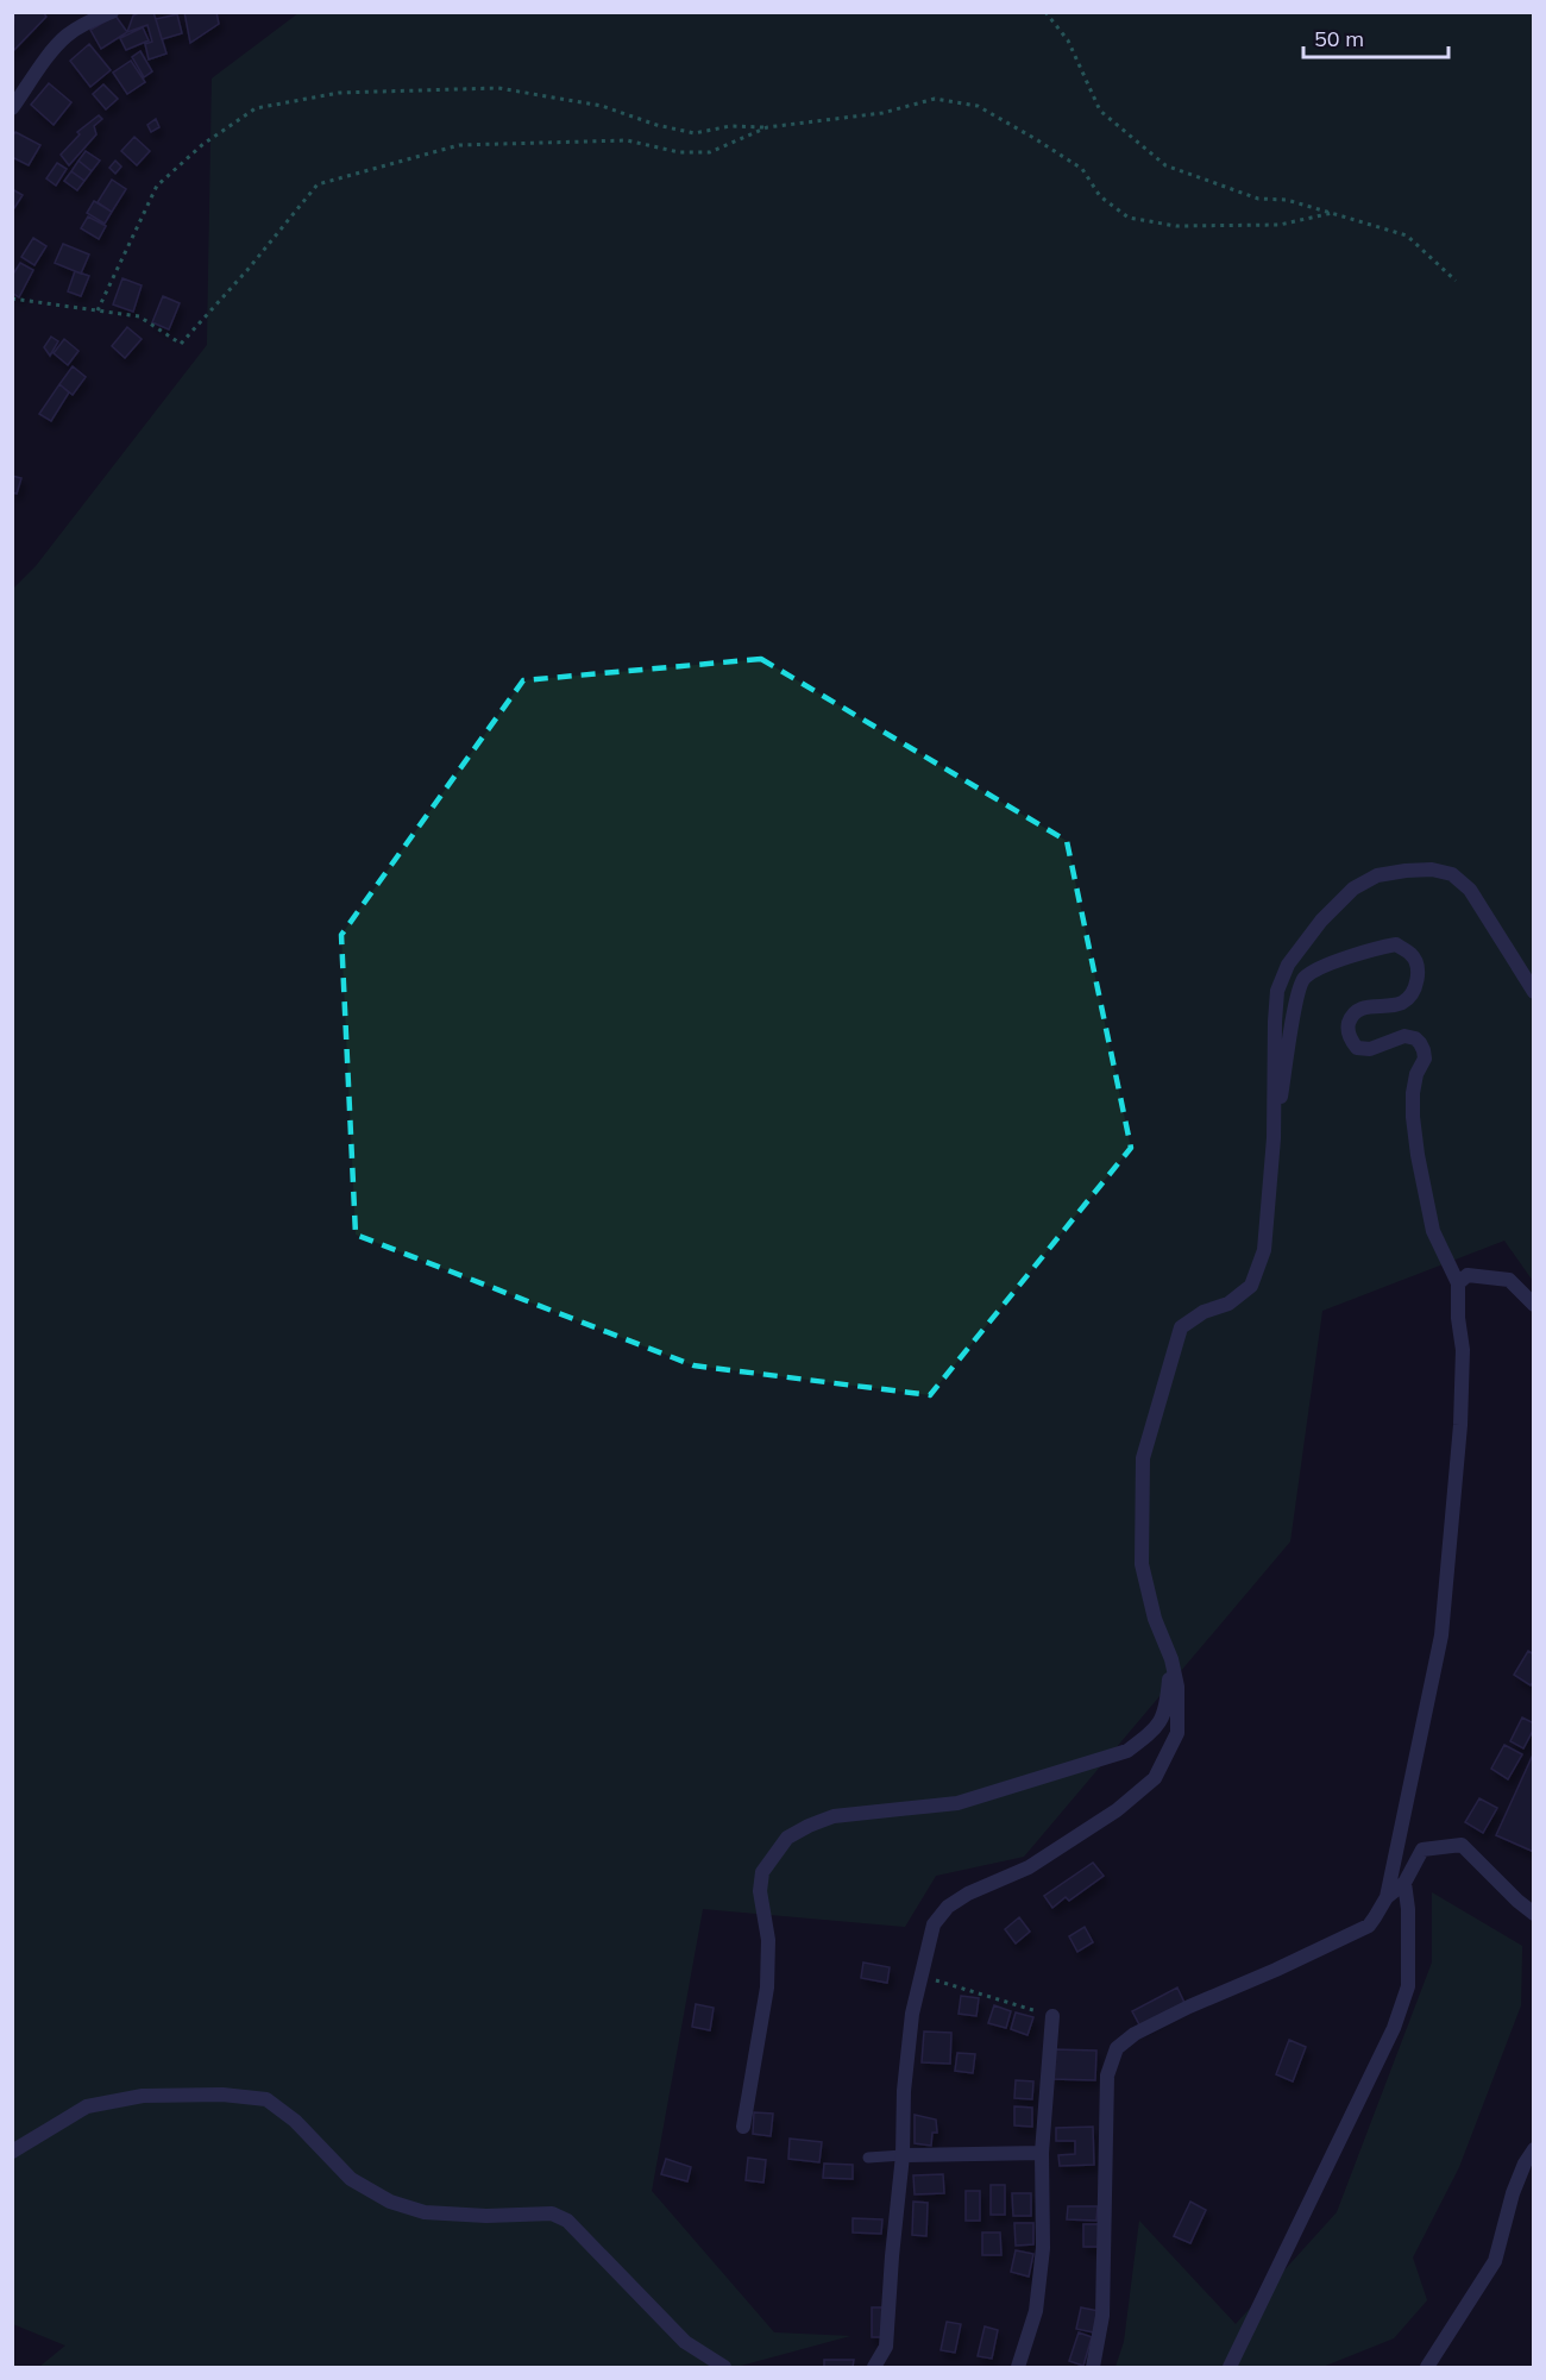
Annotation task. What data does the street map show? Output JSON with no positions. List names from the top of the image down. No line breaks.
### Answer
{"scale_bar":"50 m"}
